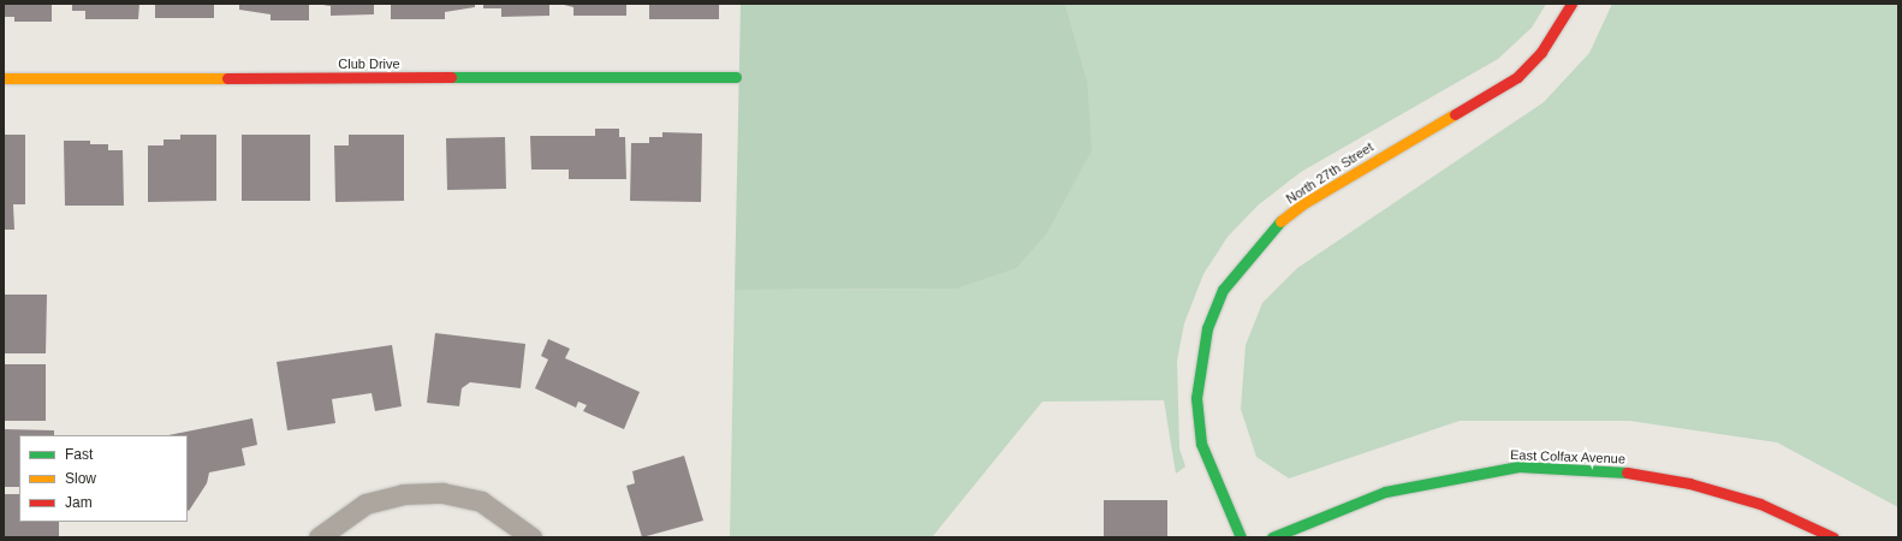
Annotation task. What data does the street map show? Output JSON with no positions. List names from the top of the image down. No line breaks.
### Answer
{"streets":{"street":["Club Drive","North 27th Street","East Colfax Avenue"]},"legend":["Fast","Slow","Jam"]}
